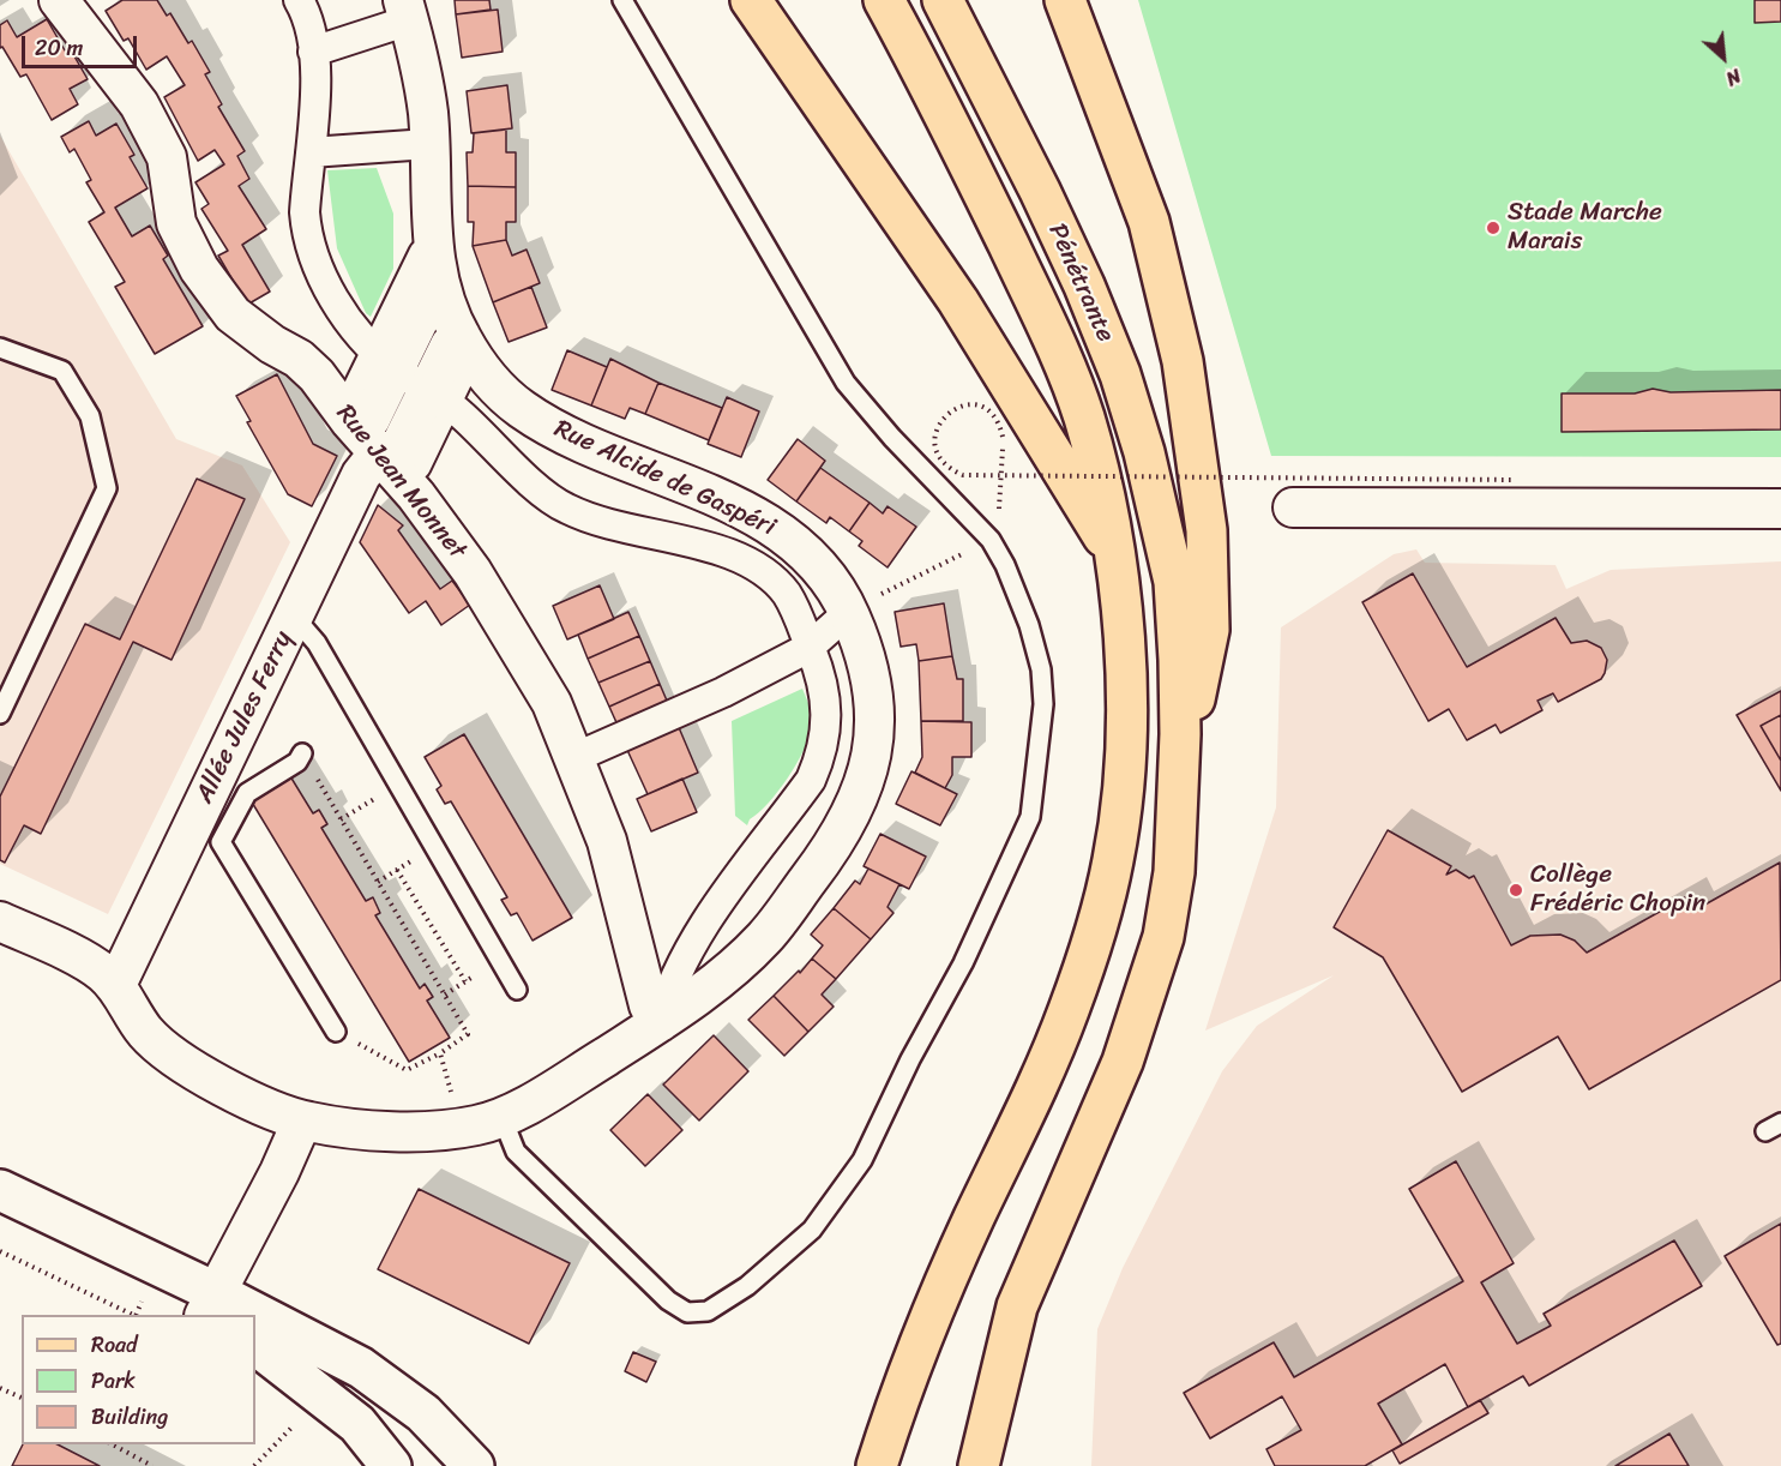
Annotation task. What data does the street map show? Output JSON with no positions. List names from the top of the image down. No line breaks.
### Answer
{"streets":{"main road":["Pénétrante"],"street":["Rue Alcide de Gaspéri","Rue Jean Monnet","Allée Jules Ferry"]},"crossings":[["Rue Alcide de Gaspéri","Rue Jean Monnet"],["Rue Alcide de Gaspéri","Allée Jules Ferry"],["Rue Jean Monnet","Allée Jules Ferry"]],"places":["Stade Marche Marais","Collège Frédéric Chopin"],"legend":["Road","Park","Building"],"scale_bar":"20 m","north":"bottom right"}
